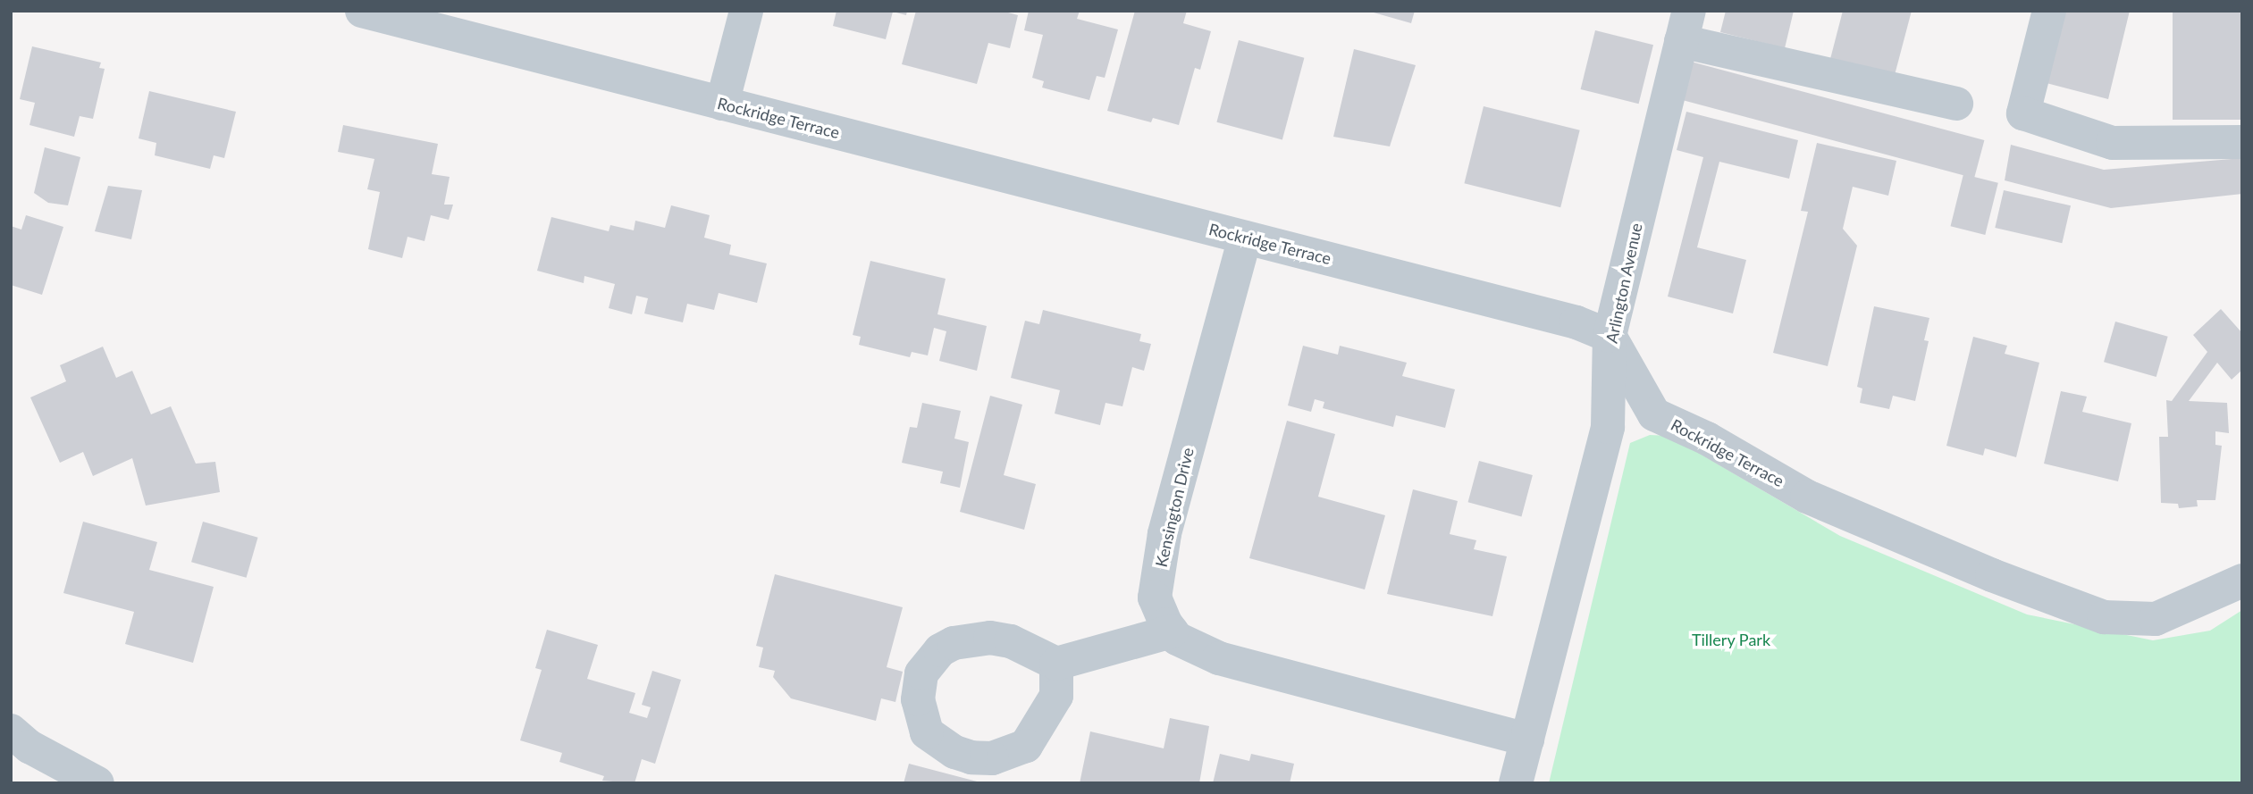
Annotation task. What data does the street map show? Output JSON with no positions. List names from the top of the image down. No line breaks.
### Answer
{"streets":{"street":["Rockridge Terrace","Arlington Avenue","Kensington Drive"]},"crossings":[["Rockridge Terrace","Arlington Avenue"],["Rockridge Terrace","Kensington Drive"]],"parks":["Tillery Park"]}
